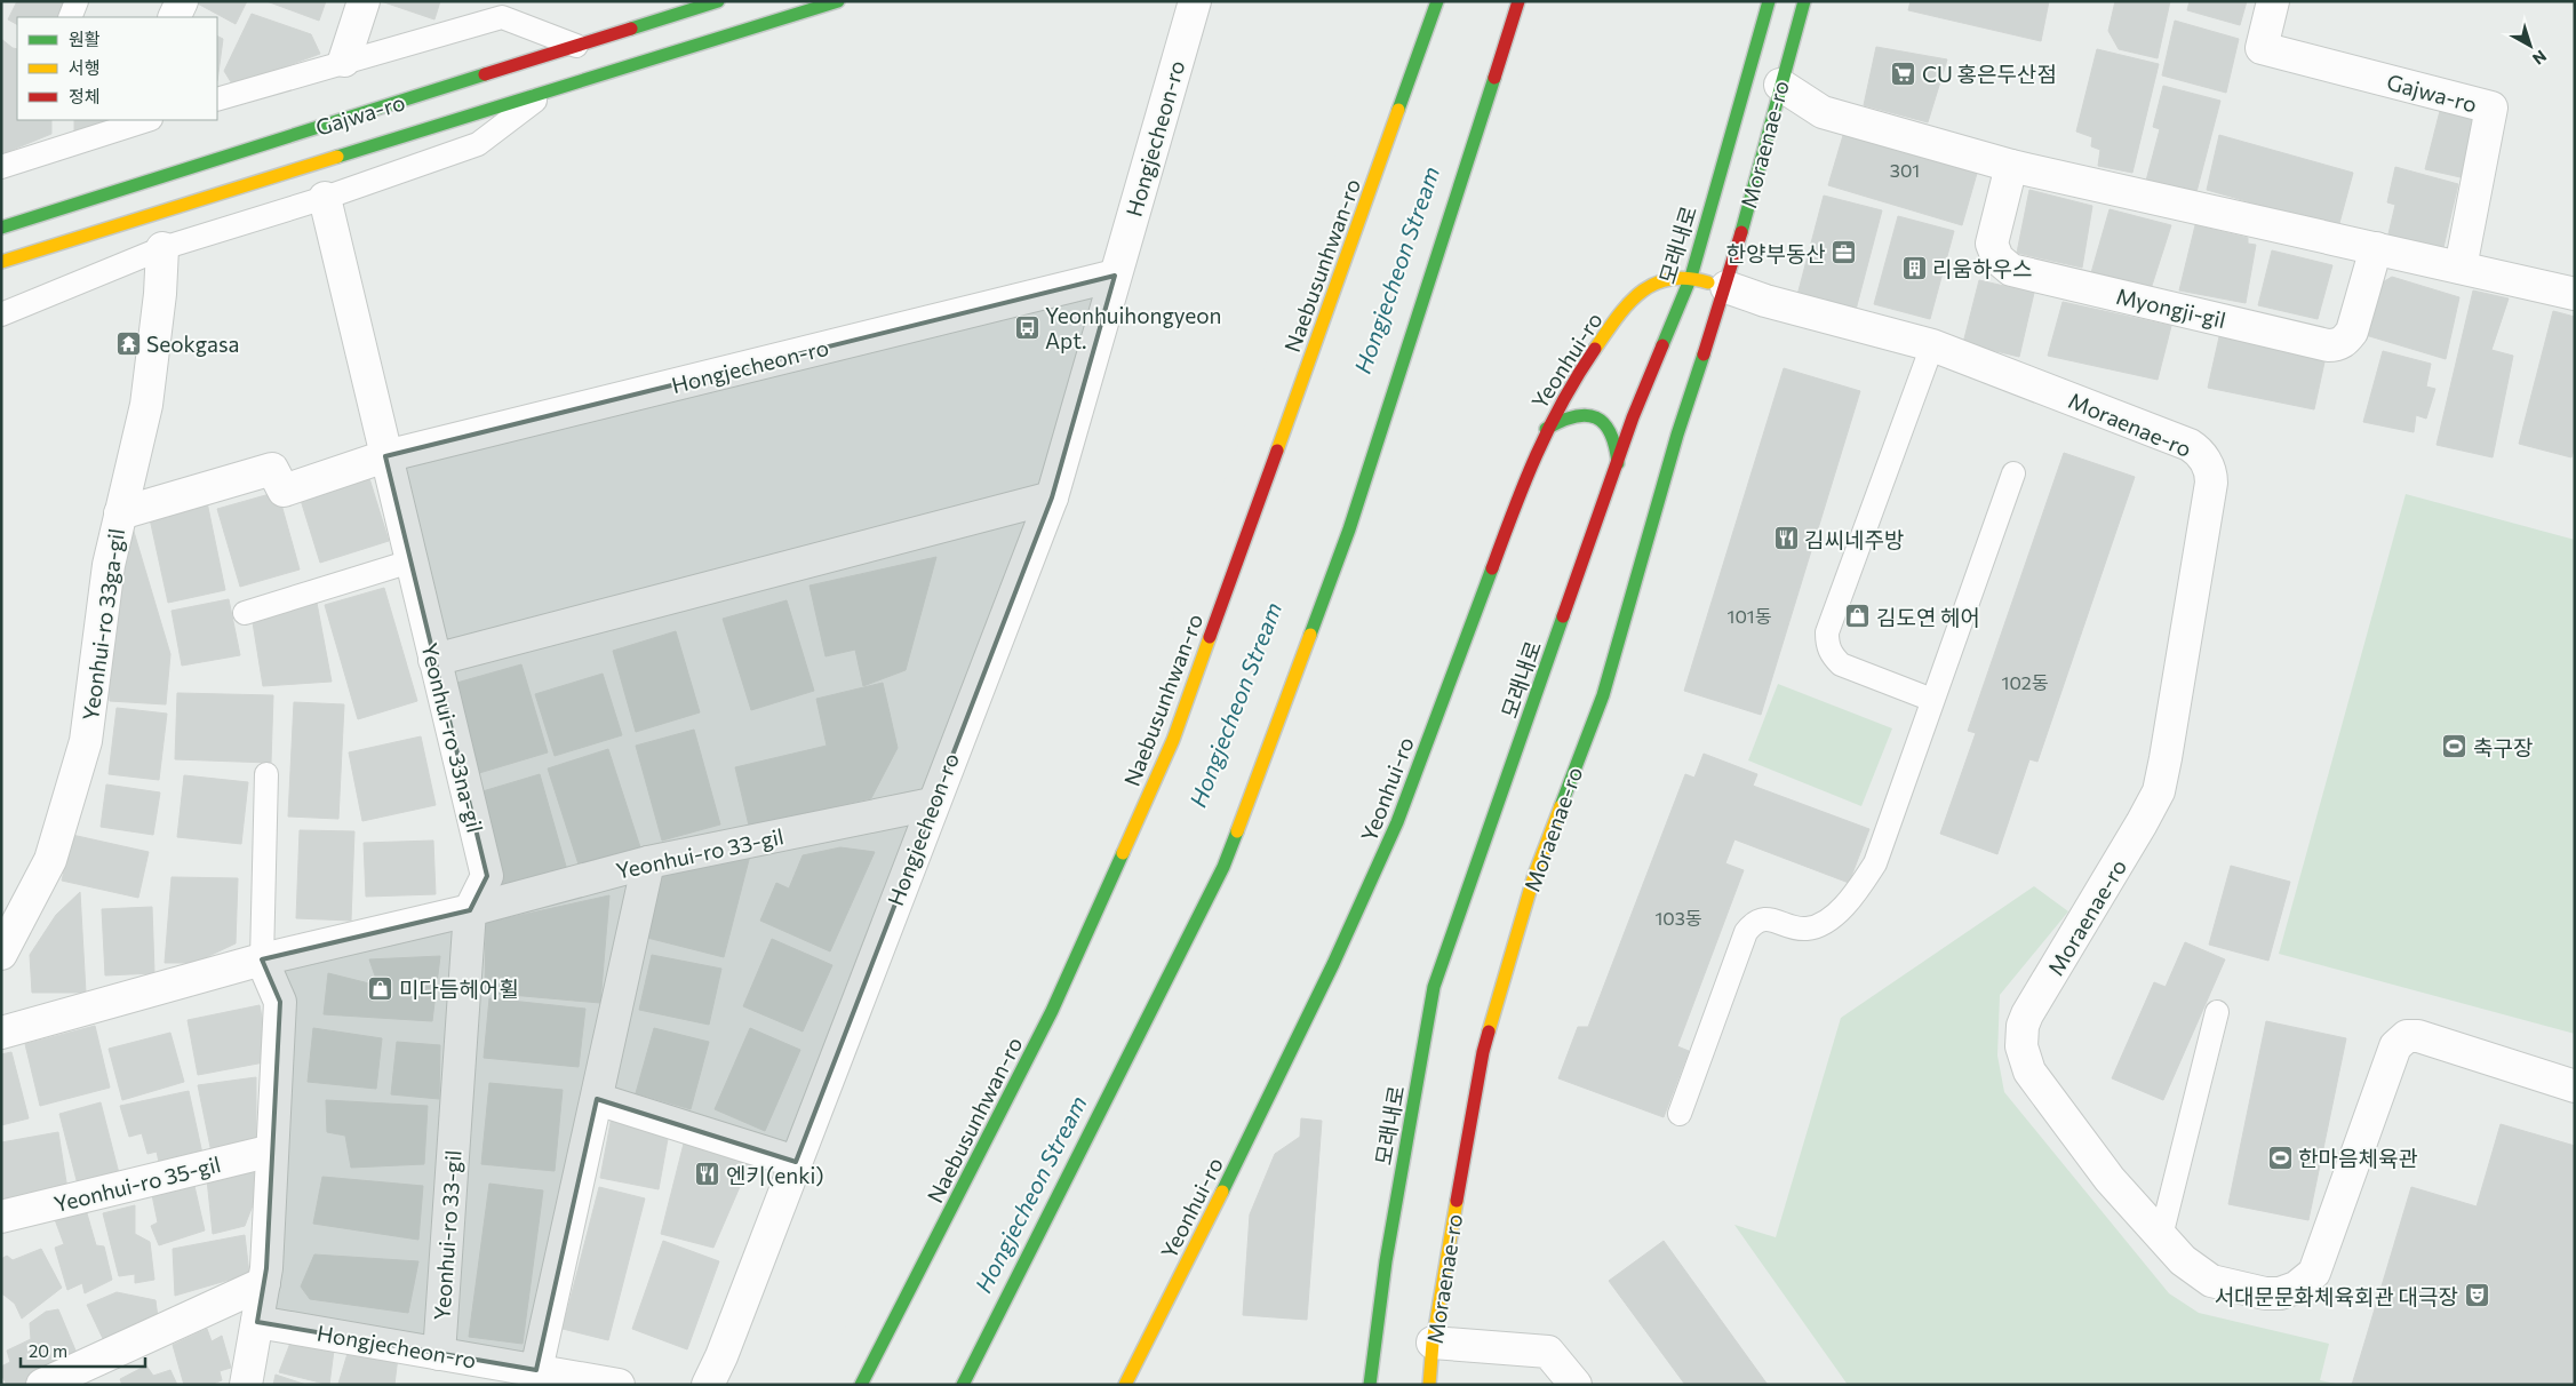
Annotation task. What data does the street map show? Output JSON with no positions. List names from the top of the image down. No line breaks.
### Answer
{"streets":{"main road":["Gajwa-ro","Moraenae-ro","모래내로","Naebusunhwan-ro","Yeonhui-ro"],"street":["Hongjecheon-ro","Myongji-gil","Yeonhui-ro 33ga-gil","Yeonhui-ro 33na-gil","Yeonhui-ro 33-gil","Yeonhui-ro 35-gil"]},"crossings":[["Hongjecheon-ro","Yeonhui-ro 33na-gil"],["Hongjecheon-ro","Yeonhui-ro 33-gil"],["Moraenae-ro","Yeonhui-ro"],["모래내로","Yeonhui-ro"],["Yeonhui-ro 33na-gil","Yeonhui-ro 33-gil"]],"water":["Hongjecheon Stream"],"places":{"supermarket":["CU 홍은두산점"],"office":["한양부동산"],"building":["리움하우스"],"bus stop":["Yeonhuihongyeon Apt."],"temple":["Seokgasa"],"restaurant":["김씨네주방","엔키(enki)"],"shop":["김도연 헤어","미다듬헤어휠"],"sports":["축구장","한마음체육관"],"theatre":["서대문문화체육회관 대극장"]},"house_numbers":["301","101동","102동","103동"],"legend":["원활","서행","정체"],"scale_bar":"20 m","north":"bottom right"}
